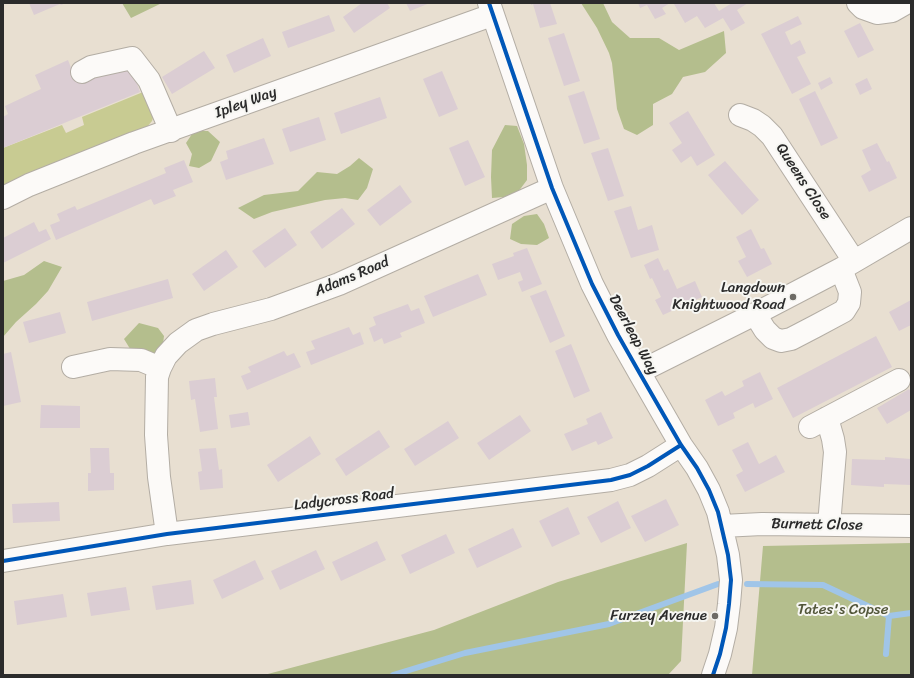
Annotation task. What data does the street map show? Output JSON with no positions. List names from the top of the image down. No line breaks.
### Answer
{"streets":{"street":["Ipley Way","Queens Close","Adams Road","Deerleap Way","Ladycross Road","Burnett Close"]},"crossings":[["Ipley Way","Deerleap Way"],["Adams Road","Deerleap Way"],["Adams Road","Ladycross Road"],["Deerleap Way","Ladycross Road"],["Deerleap Way","Burnett Close"]],"parks":["Tates's Copse"],"places":["Langdown Knightwood Road","Furzey Avenue"]}
